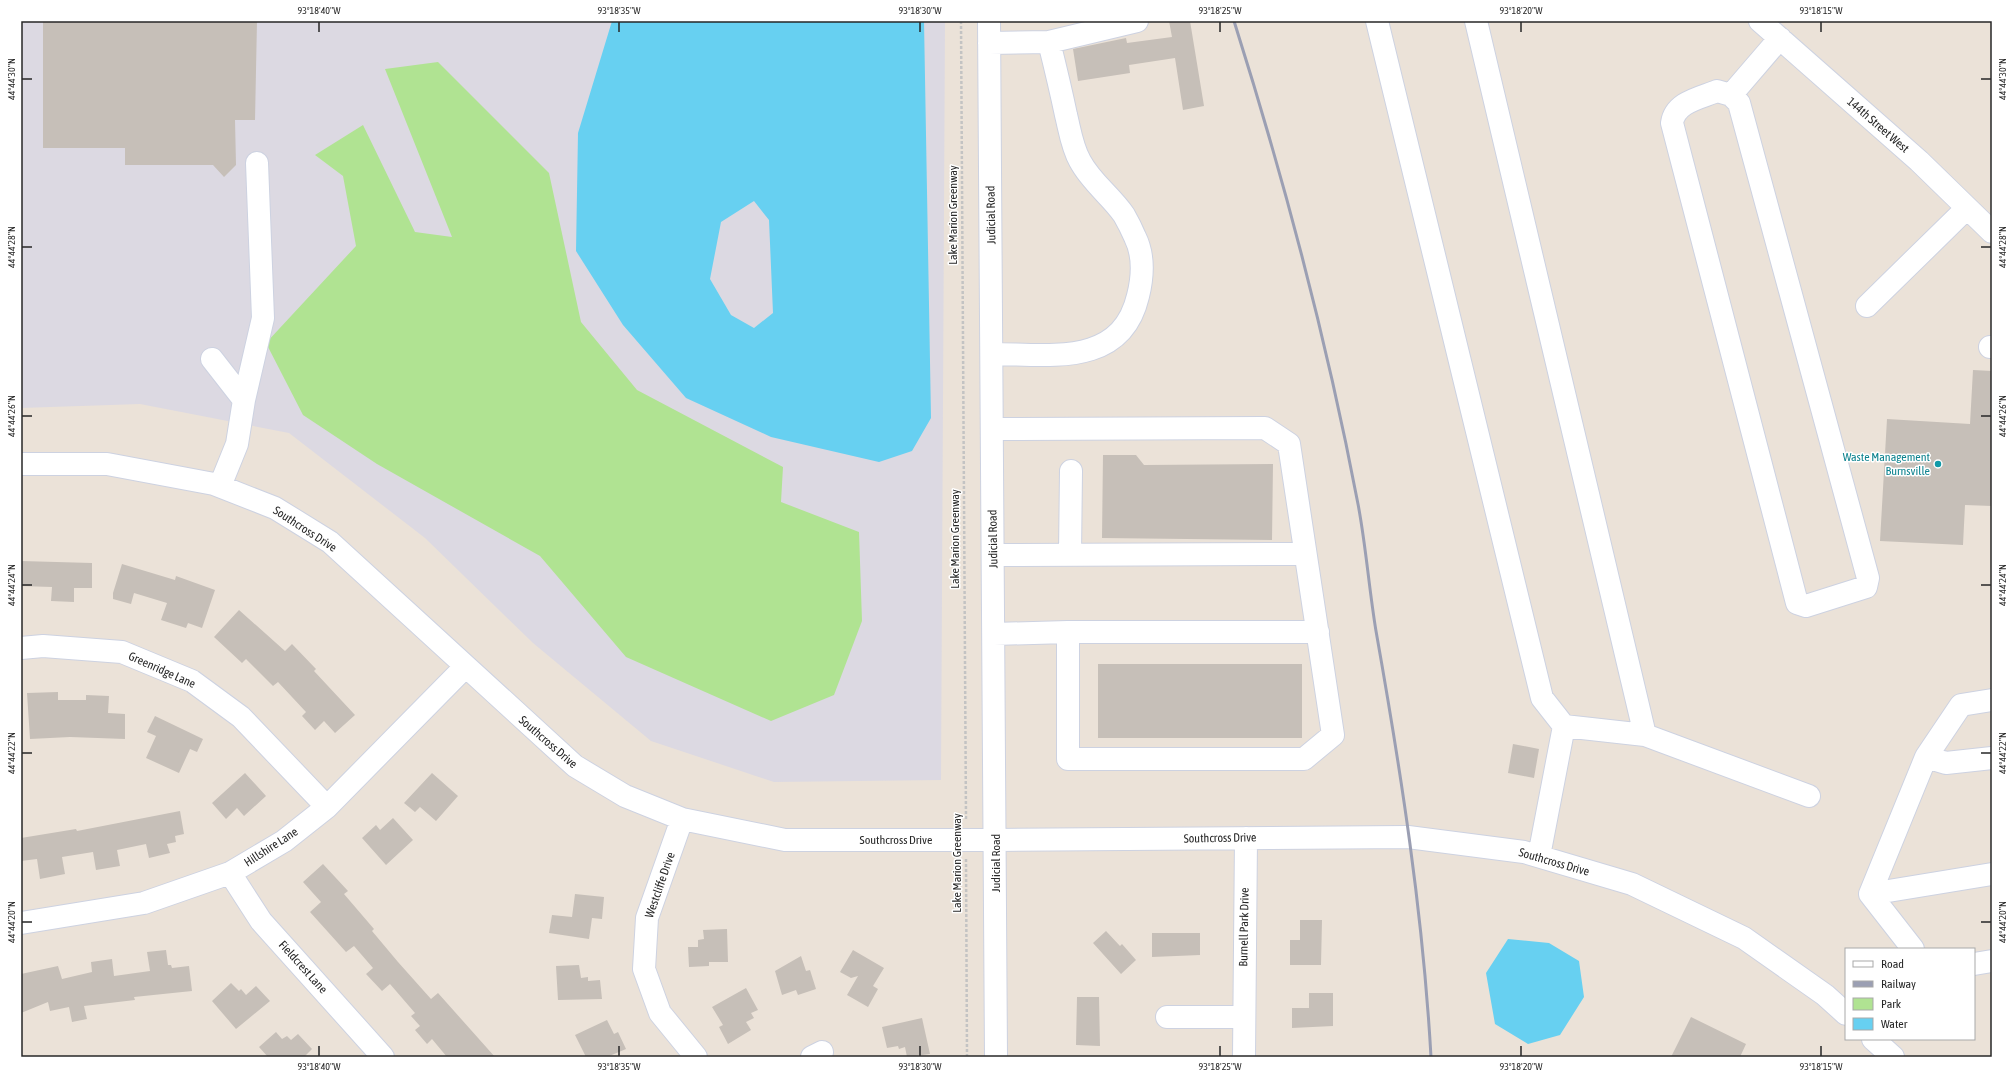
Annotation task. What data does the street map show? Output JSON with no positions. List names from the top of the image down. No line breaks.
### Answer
{"streets":{"street":["144th Street West","Judicial Road","Southcross Drive","Greenridge Lane","Hillshire Lane","Westcliffe Drive","Burnell Park Drive","Fieldcrest Lane"],"path":["Lake Marion Greenway"]},"crossings":[["Lake Marion Greenway","Southcross Drive"],["Judicial Road","Southcross Drive"],["Southcross Drive","Hillshire Lane"],["Southcross Drive","Westcliffe Drive"],["Southcross Drive","Burnell Park Drive"],["Greenridge Lane","Hillshire Lane"],["Hillshire Lane","Fieldcrest Lane"]],"places":["Waste Management Burnsville"],"legend":["Road","Railway","Park","Water"],"coordinates":["93°18'40\"W","93°18'35\"W","93°18'30\"W","93°18'25\"W","93°18'20\"W","93°18'15\"W","44°44'30\"N","44°44'28\"N","44°44'26\"N","44°44'24\"N","44°44'22\"N","44°44'20\"N"]}
